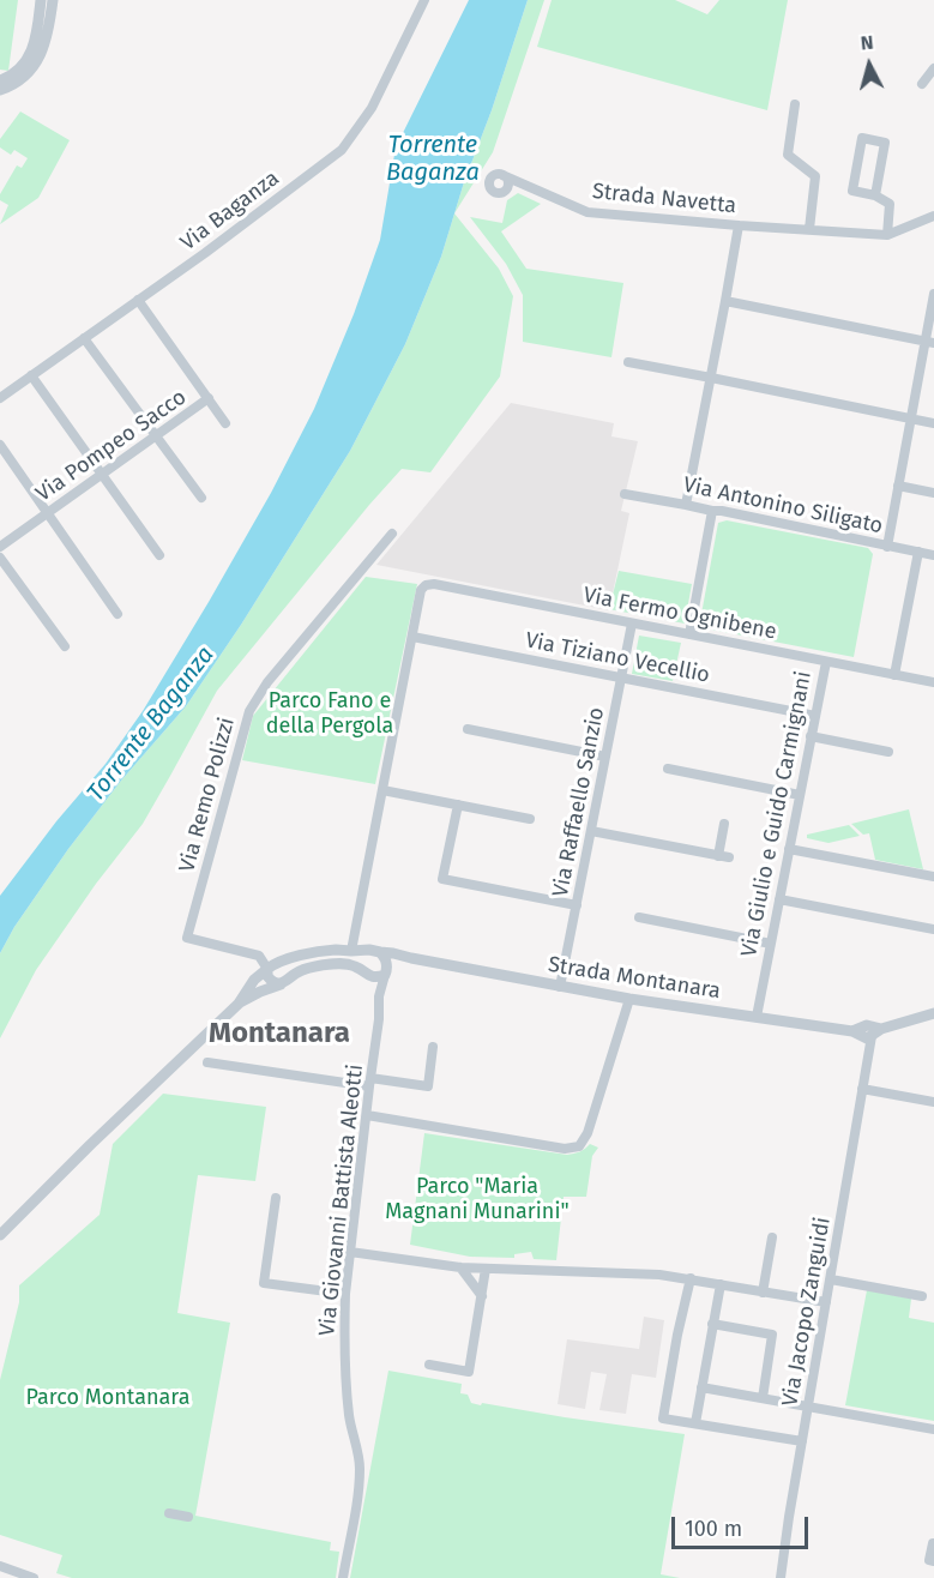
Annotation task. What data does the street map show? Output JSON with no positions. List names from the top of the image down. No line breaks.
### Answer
{"streets":{"street":["Strada Navetta","Via Baganza","Via Pompeo Sacco","Via Antonino Siligato","Via Fermo Ognibene","Via Tiziano Vecellio","Via Remo Polizzi","Via Raffaello Sanzio","Via Giulio e Guido Carmignani","Strada Montanara","Via Giovanni Battista Aleotti","Via Jacopo Zanguidi"]},"crossings":[["Via Fermo Ognibene","Via Tiziano Vecellio"],["Via Fermo Ognibene","Via Raffaello Sanzio"],["Via Fermo Ognibene","Via Giulio e Guido Carmignani"],["Via Tiziano Vecellio","Via Raffaello Sanzio"],["Via Tiziano Vecellio","Via Giulio e Guido Carmignani"],["Via Remo Polizzi","Strada Montanara"],["Via Raffaello Sanzio","Strada Montanara"],["Via Giulio e Guido Carmignani","Strada Montanara"],["Strada Montanara","Via Giovanni Battista Aleotti"],["Strada Montanara","Via Jacopo Zanguidi"]],"districts":["Montanara"],"water":["Torrente Baganza"],"parks":["Parco Fano e della Pergola","Parco \"Maria Magnani Munarini\"","Parco Montanara"],"scale_bar":"100 m","north":"top"}
